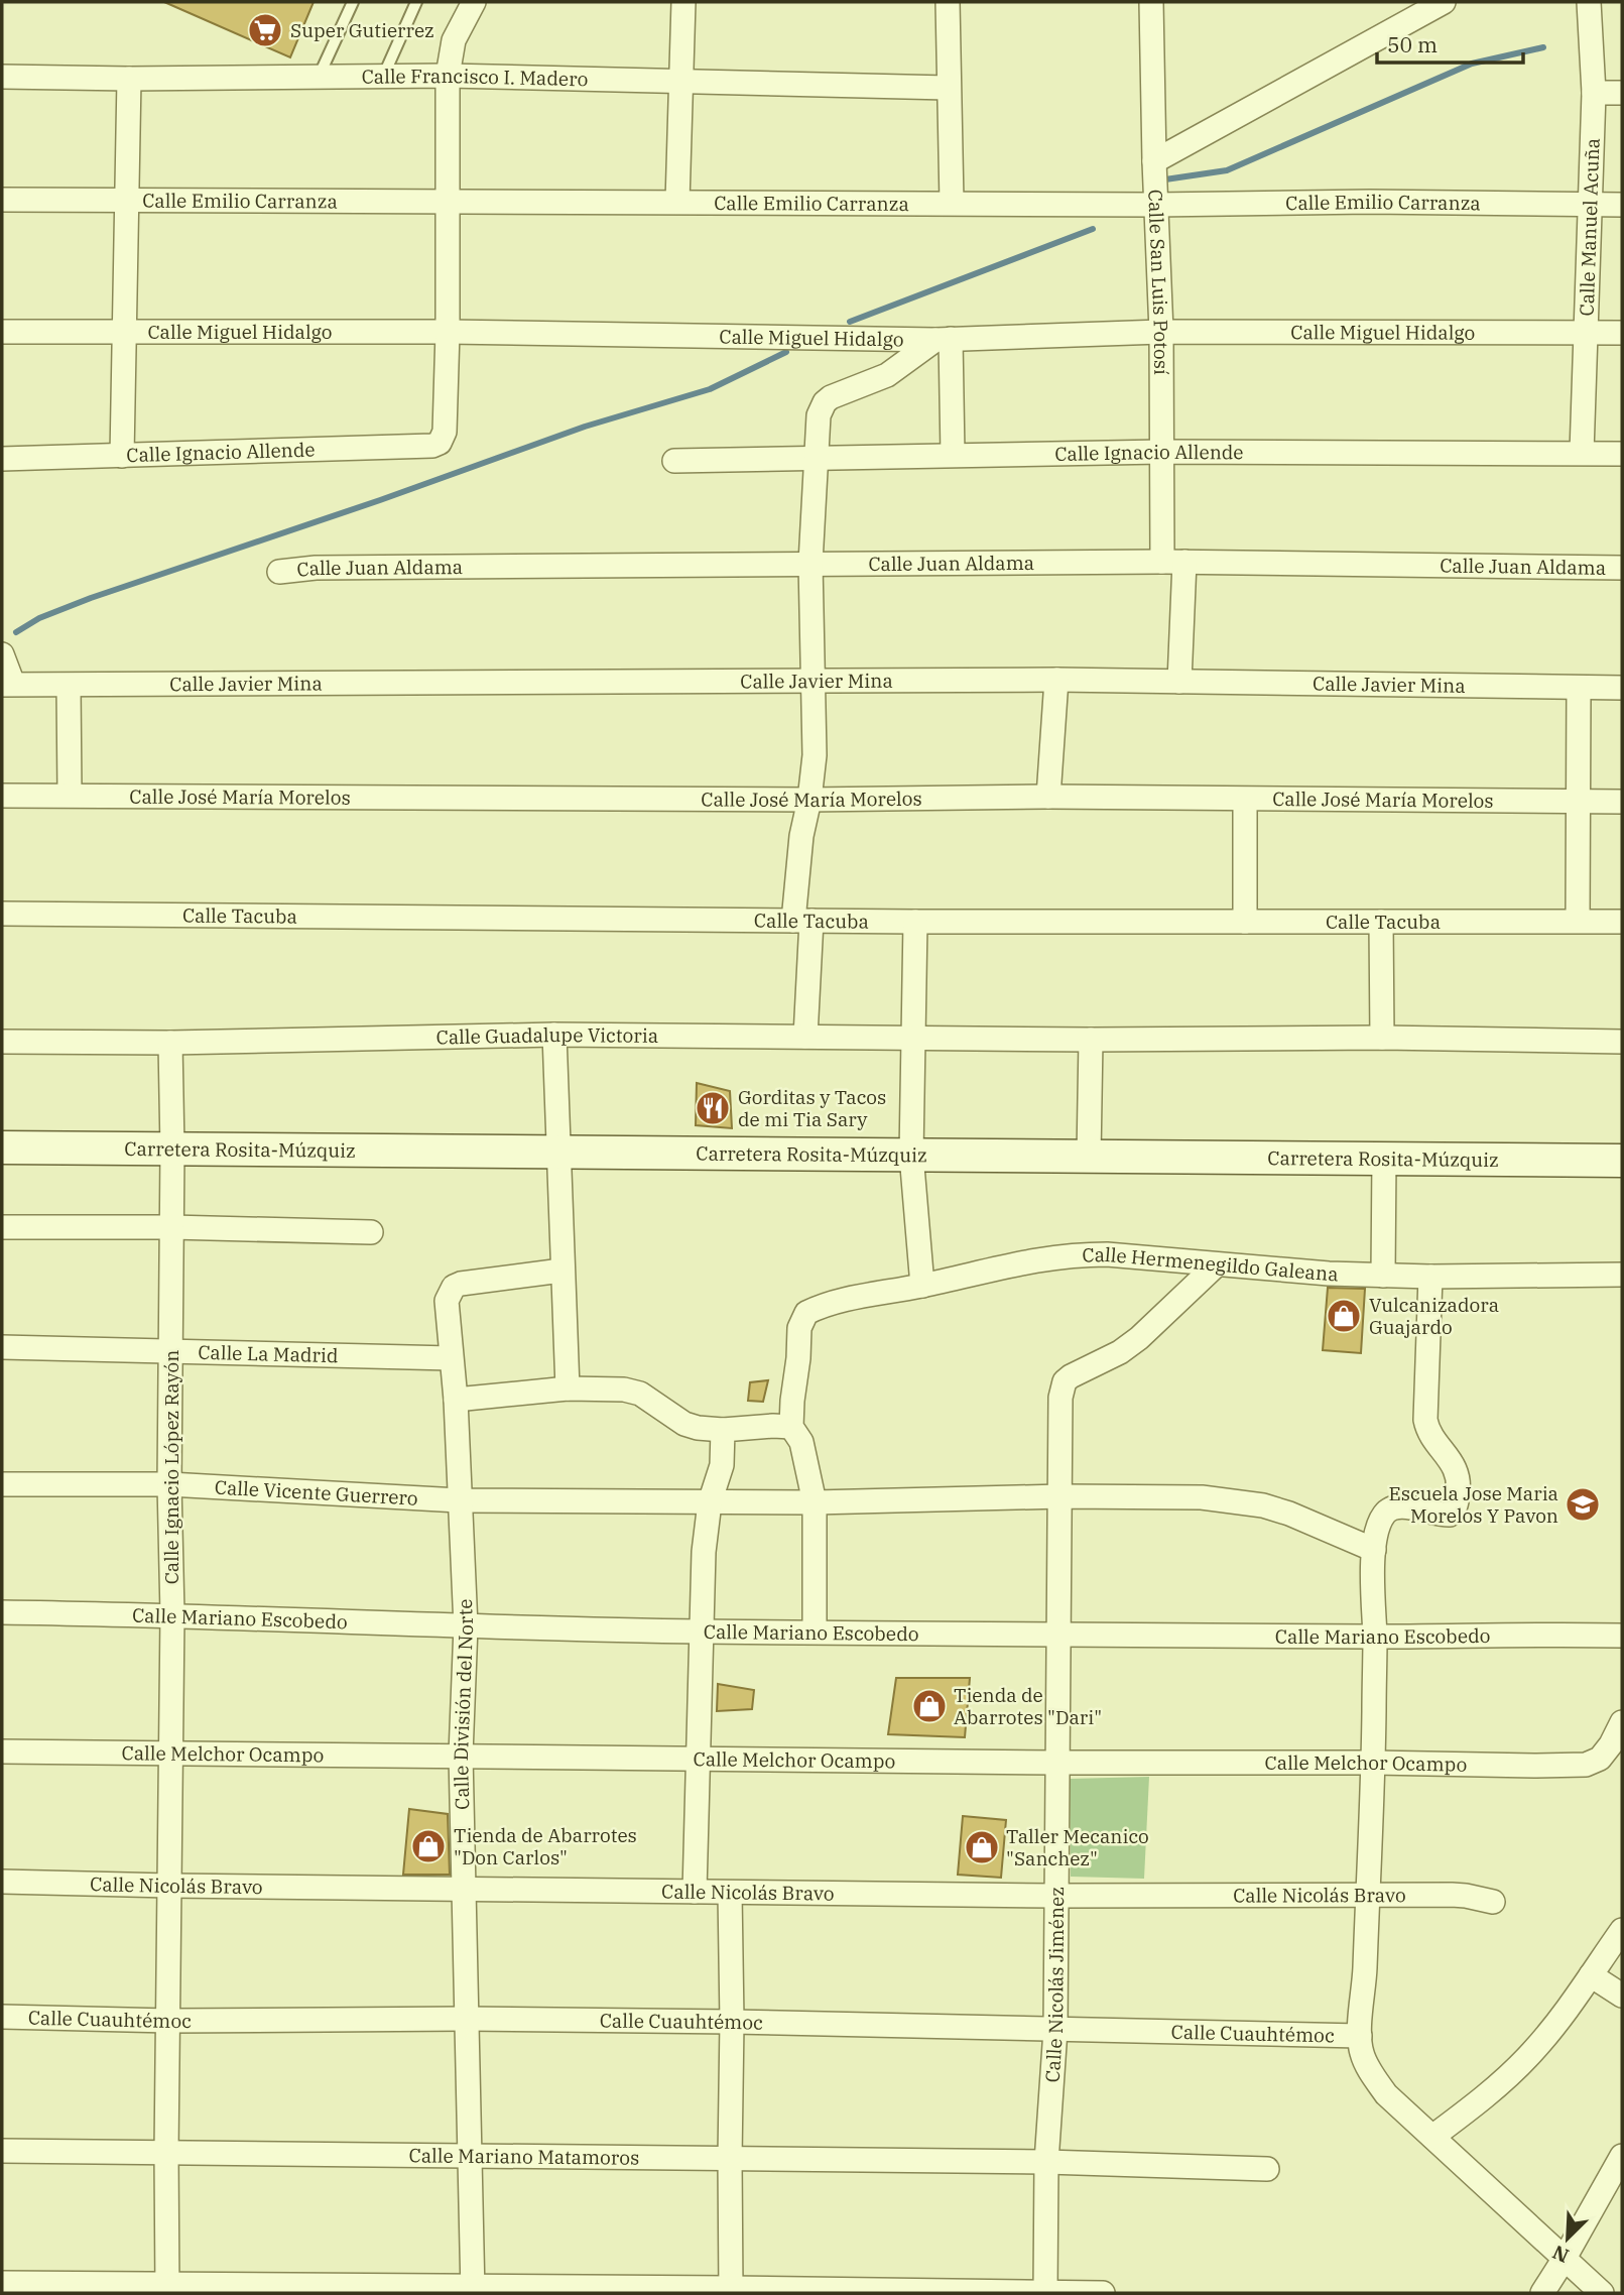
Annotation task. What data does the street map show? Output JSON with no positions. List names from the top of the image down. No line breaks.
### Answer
{"streets":{"main road":["Carretera Rosita-Múzquiz"],"street":["Calle Francisco I. Madero","Calle Emilio Carranza","Calle Manuel Acuña","Calle San Luis Potosí","Calle Miguel Hidalgo","Calle Ignacio Allende","Calle Juan Aldama","Calle Javier Mina","Calle José María Morelos","Calle Tacuba","Calle Guadalupe Victoria","Calle Hermenegildo Galeana","Calle La Madrid","Calle Ignacio López Rayón","Calle Vicente Guerrero","Calle Mariano Escobedo","Calle División del Norte","Calle Melchor Ocampo","Calle Nicolás Bravo","Calle Nicolás Jiménez","Calle Cuauhtémoc","Calle Mariano Matamoros"]},"crossings":[["Calle Emilio Carranza","Calle Manuel Acuña"],["Calle Emilio Carranza","Calle San Luis Potosí"],["Calle Manuel Acuña","Calle Miguel Hidalgo"],["Calle Manuel Acuña","Calle Ignacio Allende"],["Calle San Luis Potosí","Calle Miguel Hidalgo"],["Calle San Luis Potosí","Calle Ignacio Allende"],["Calle San Luis Potosí","Calle Juan Aldama"],["Calle San Luis Potosí","Calle Javier Mina"],["Calle Miguel Hidalgo","Calle Ignacio Allende"],["Calle Guadalupe Victoria","Calle Ignacio López Rayón"],["Carretera Rosita-Múzquiz","Calle Ignacio López Rayón"],["Calle Hermenegildo Galeana","Calle Nicolás Jiménez"],["Calle La Madrid","Calle Ignacio López Rayón"],["Calle La Madrid","Calle División del Norte"],["Calle Ignacio López Rayón","Calle Vicente Guerrero"],["Calle Ignacio López Rayón","Calle Mariano Escobedo"],["Calle Ignacio López Rayón","Calle Melchor Ocampo"],["Calle Ignacio López Rayón","Calle Nicolás Bravo"],["Calle Ignacio López Rayón","Calle Cuauhtémoc"],["Calle Ignacio López Rayón","Calle Mariano Matamoros"],["Calle Vicente Guerrero","Calle División del Norte"],["Calle Vicente Guerrero","Calle Nicolás Jiménez"],["Calle Mariano Escobedo","Calle División del Norte"],["Calle Mariano Escobedo","Calle Nicolás Jiménez"],["Calle División del Norte","Calle Melchor Ocampo"],["Calle División del Norte","Calle Nicolás Bravo"],["Calle División del Norte","Calle Cuauhtémoc"],["Calle División del Norte","Calle Mariano Matamoros"],["Calle Melchor Ocampo","Calle Nicolás Jiménez"],["Calle Nicolás Bravo","Calle Nicolás Jiménez"],["Calle Nicolás Jiménez","Calle Cuauhtémoc"],["Calle Nicolás Jiménez","Calle Mariano Matamoros"]],"places":{"supermarket":["Super Gutierrez"],"restaurant":["Gorditas y Tacos de mi Tia Sary"],"shop":["Vulcanizadora Guajardo","Tienda de Abarrotes \"Dari\"","Tienda de Abarrotes \"Don Carlos\"","Taller Mecanico \"Sanchez\""],"school or university":["Escuela Jose Maria Morelos Y Pavon"]},"scale_bar":"50 m","north":"bottom left"}
